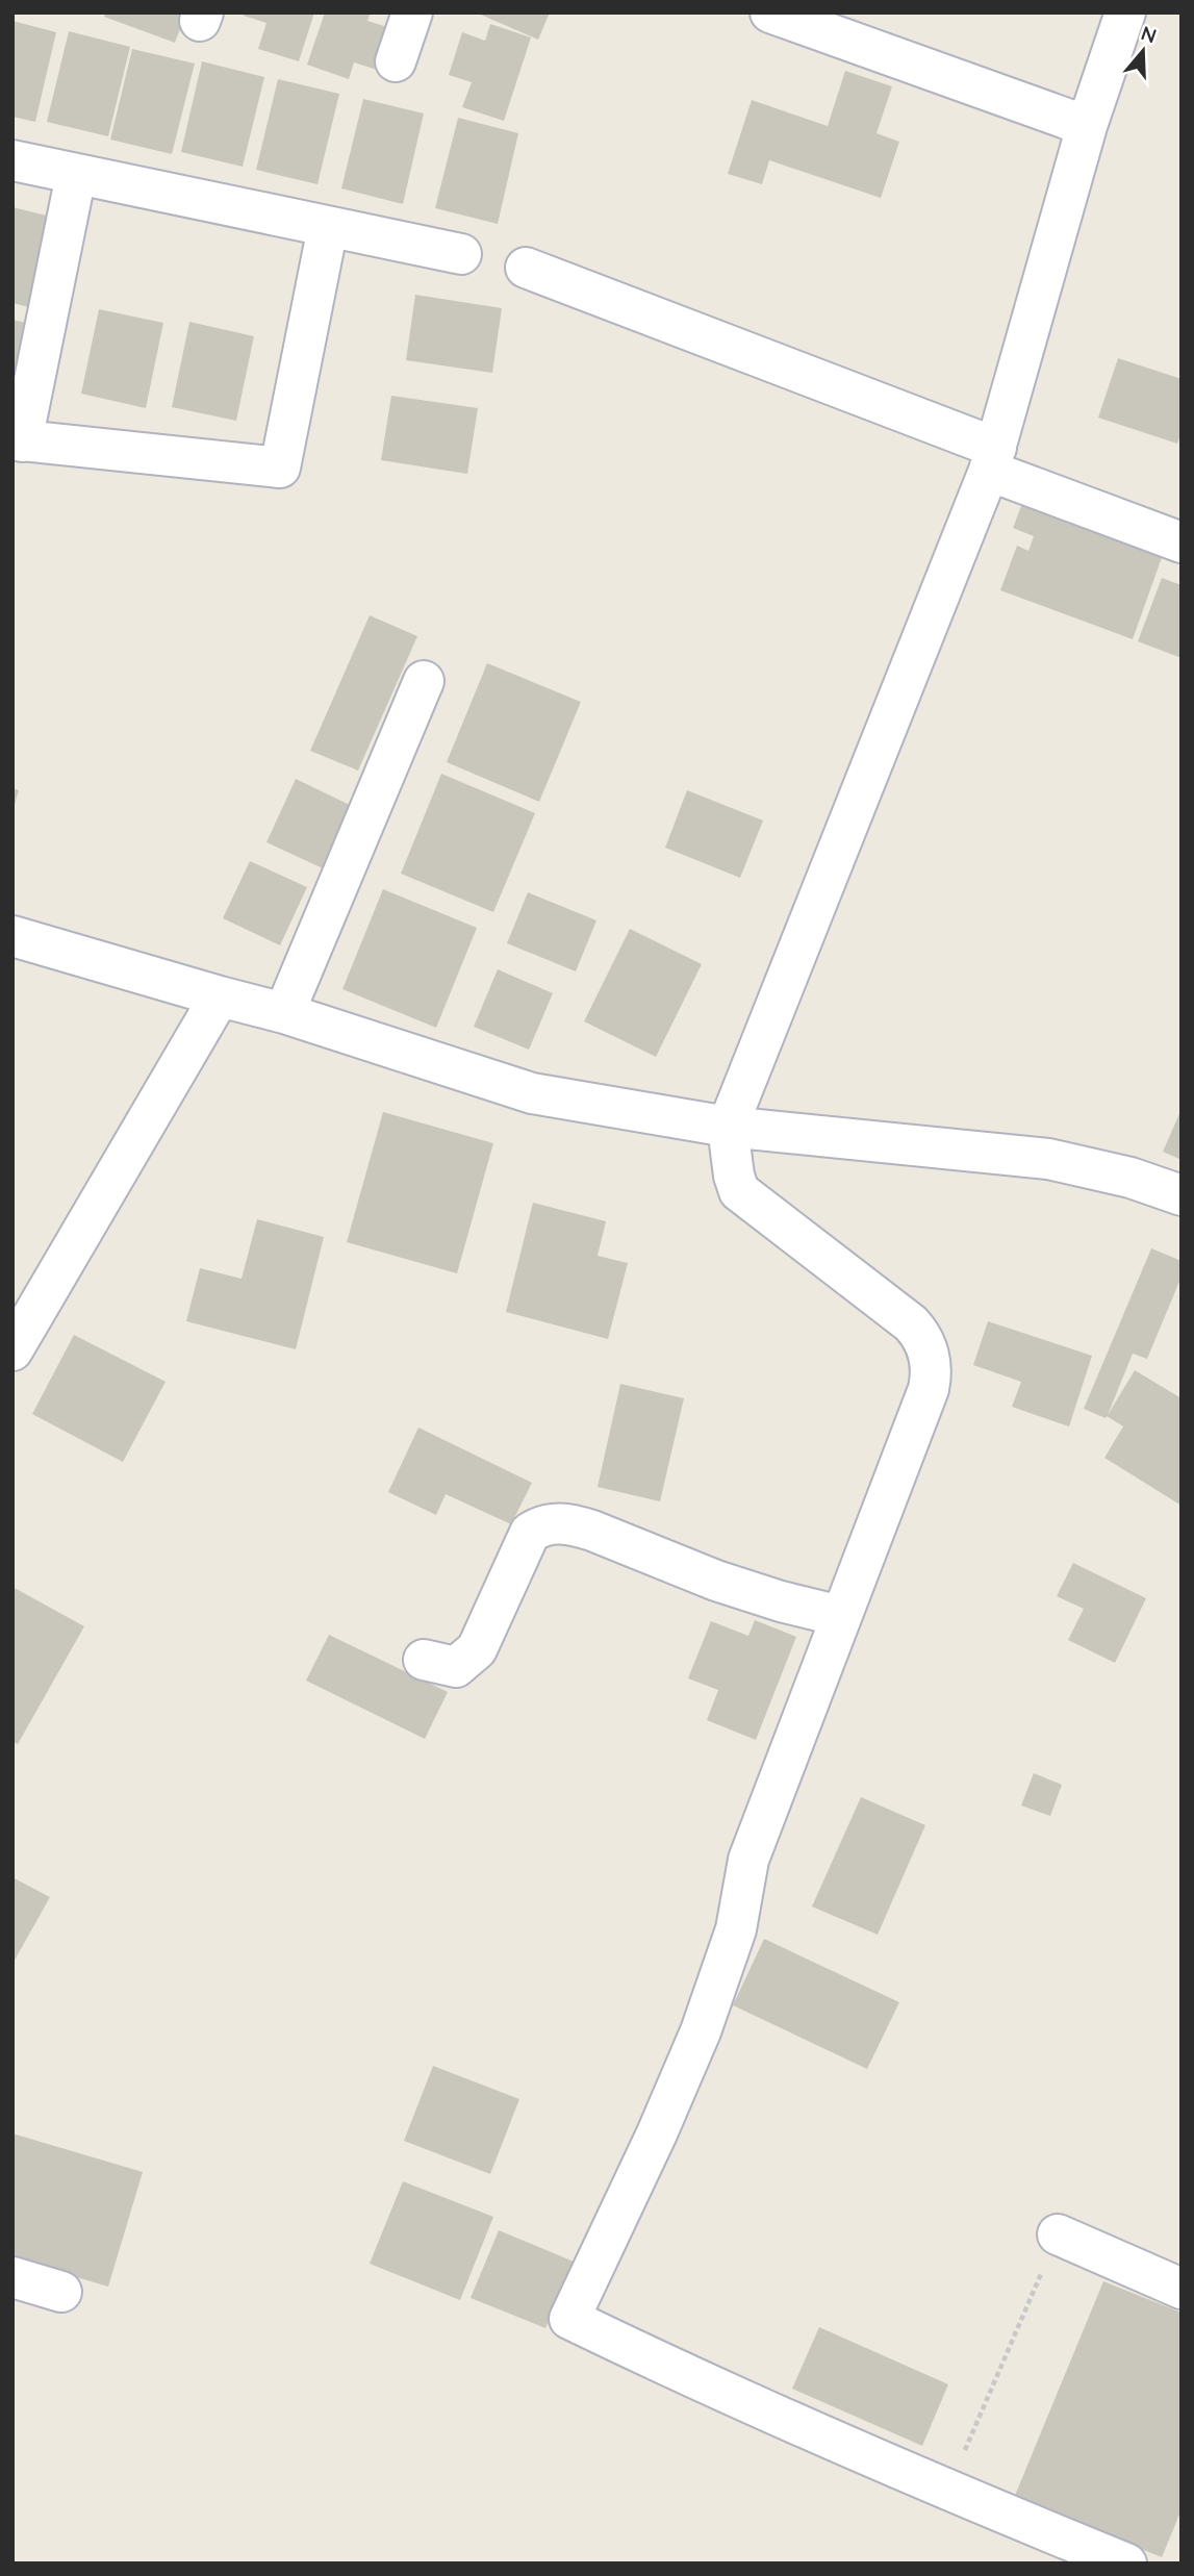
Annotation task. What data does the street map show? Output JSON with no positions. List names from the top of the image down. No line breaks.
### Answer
{"north":"top"}
